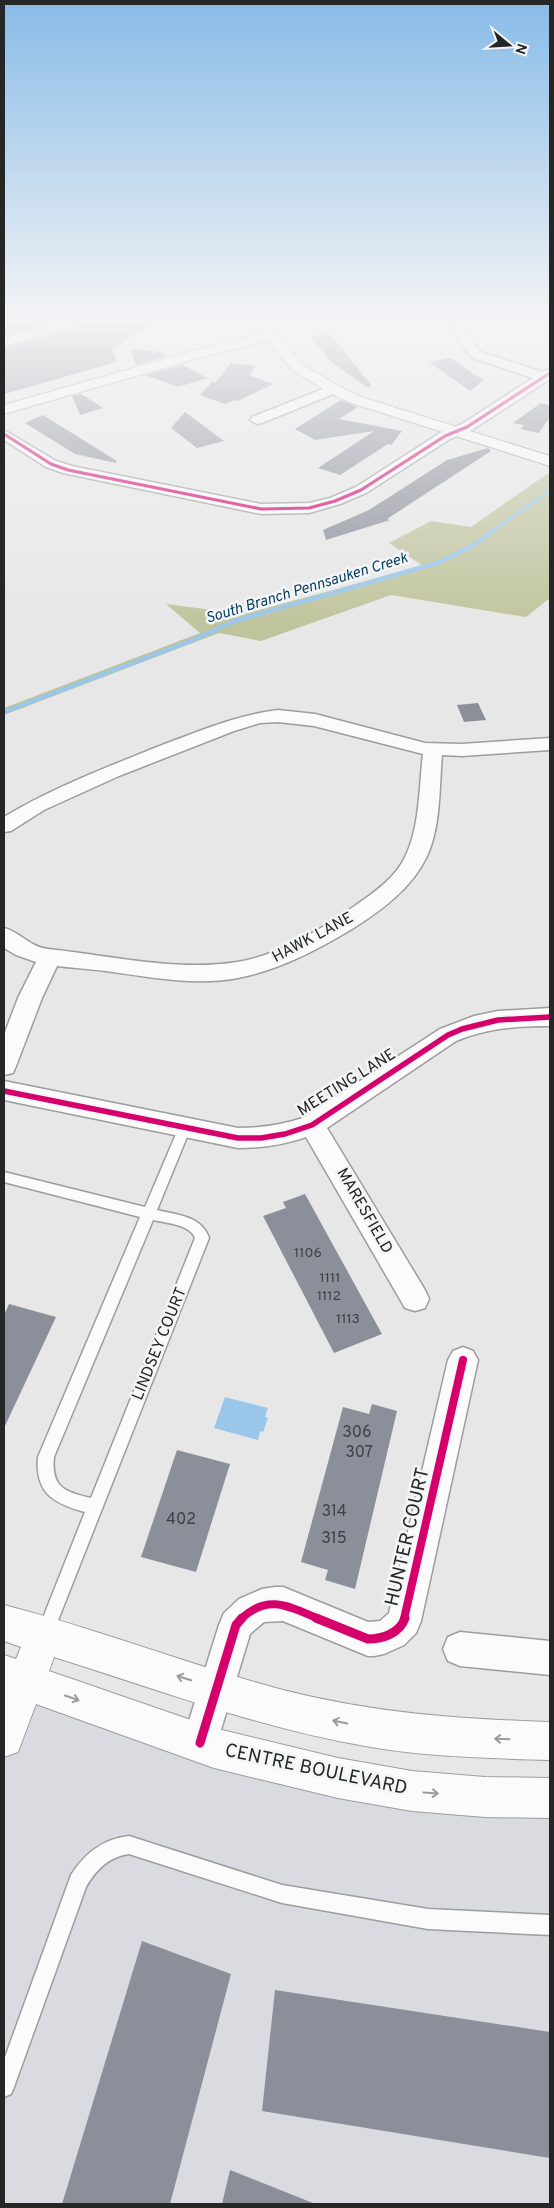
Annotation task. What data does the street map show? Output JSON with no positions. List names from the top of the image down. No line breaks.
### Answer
{"streets":{"street":["HAWK LANE","MEETING LANE","MARESFIELD","HUNTER COURT","CENTRE BOULEVARD"],"lane":["LINDSEY COURT"]},"crossings":[["MEETING LANE","MARESFIELD"],["HUNTER COURT","CENTRE BOULEVARD"]],"water":["South Branch Pennsauken Creek"],"house_numbers":["1106","1111","1112","1113","306","307","314","402","315"],"north":"right"}
